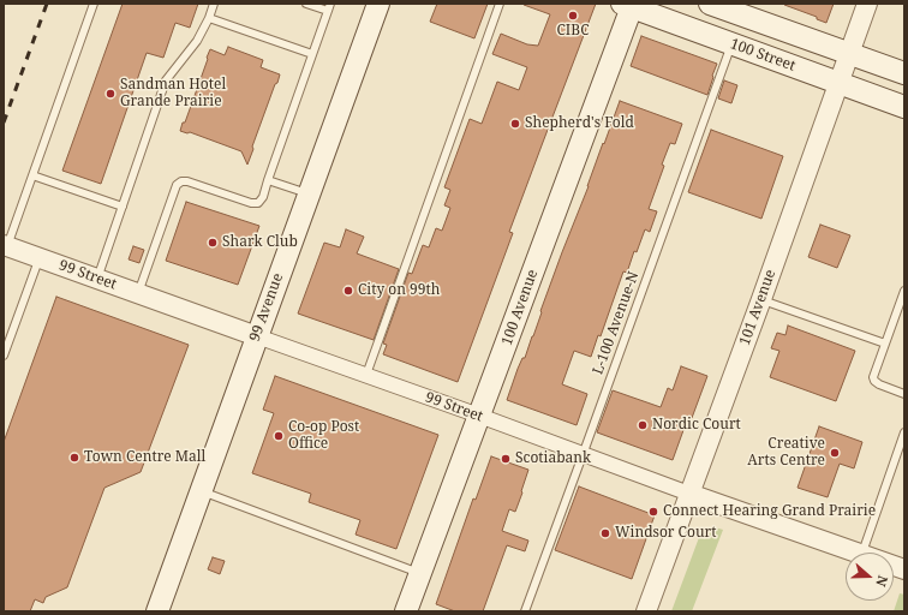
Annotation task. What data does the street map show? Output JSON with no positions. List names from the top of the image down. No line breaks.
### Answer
{"streets":{"main road":["100 Street","99 Avenue","100 Avenue"],"street":["99 Street","101 Avenue"],"lane":["L-100 Avenue-N"]},"crossings":[["100 Street","100 Avenue"],["100 Street","101 Avenue"],["100 Street","L-100 Avenue-N"],["99 Street","99 Avenue"],["99 Street","100 Avenue"],["99 Street","101 Avenue"],["99 Street","L-100 Avenue-N"]],"places":["CIBC","Sandman Hotel Grande Prairie","Shepherd's Fold","Shark Club","City on 99th","Nordic Court","Co-op Post Office","Creative Arts Centre","Town Centre Mall","Scotiabank","Connect Hearing Grand Prairie","Windsor Court"],"north":"right"}
